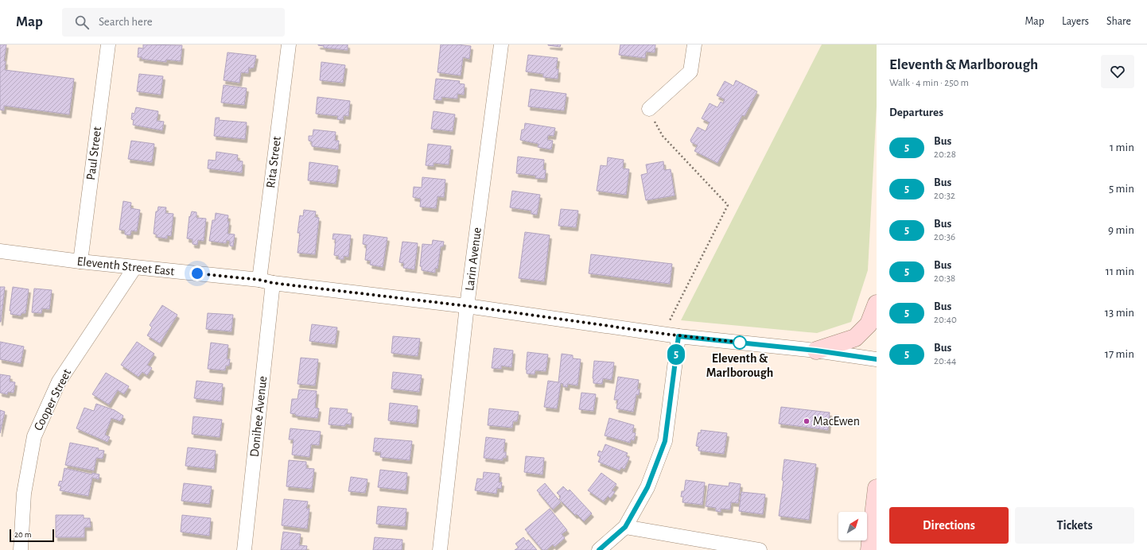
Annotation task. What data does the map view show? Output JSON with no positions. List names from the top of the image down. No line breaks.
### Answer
{"streets":{"street":["Paul Street","Rita Street","Larin Avenue","Eleventh Street East","Cooper Street","Donihee Avenue"]},"crossings":[["Paul Street","Eleventh Street East"],["Rita Street","Eleventh Street East"],["Larin Avenue","Eleventh Street East"],["Eleventh Street East","Cooper Street"],["Eleventh Street East","Donihee Avenue"]],"places":["Eleventh & Marlborough","MacEwen"],"lines":["bus line 5"],"scale_bar":"20 m","north":"top right","page":{"header":"Map","search":"Search here","nav":["Map","Layers","Share"],"on_map":"5","heading":[["Eleventh & Marlborough","Walk · 4 min · 250 m"],"Departures"],"list":[{"mark":"5","name":"Bus","note":"20:28","value":"1 min"},{"mark":"5","name":"Bus","note":"20:32","value":"5 min"},{"mark":"5","name":"Bus","note":"20:36","value":"9 min"},{"mark":"5","name":"Bus","note":"20:38","value":"11 min"},{"mark":"5","name":"Bus","note":"20:40","value":"13 min"},{"mark":"5","name":"Bus","note":"20:44","value":"17 min"}],"buttons":["Directions","Tickets"],"scale":"20 m"}}
